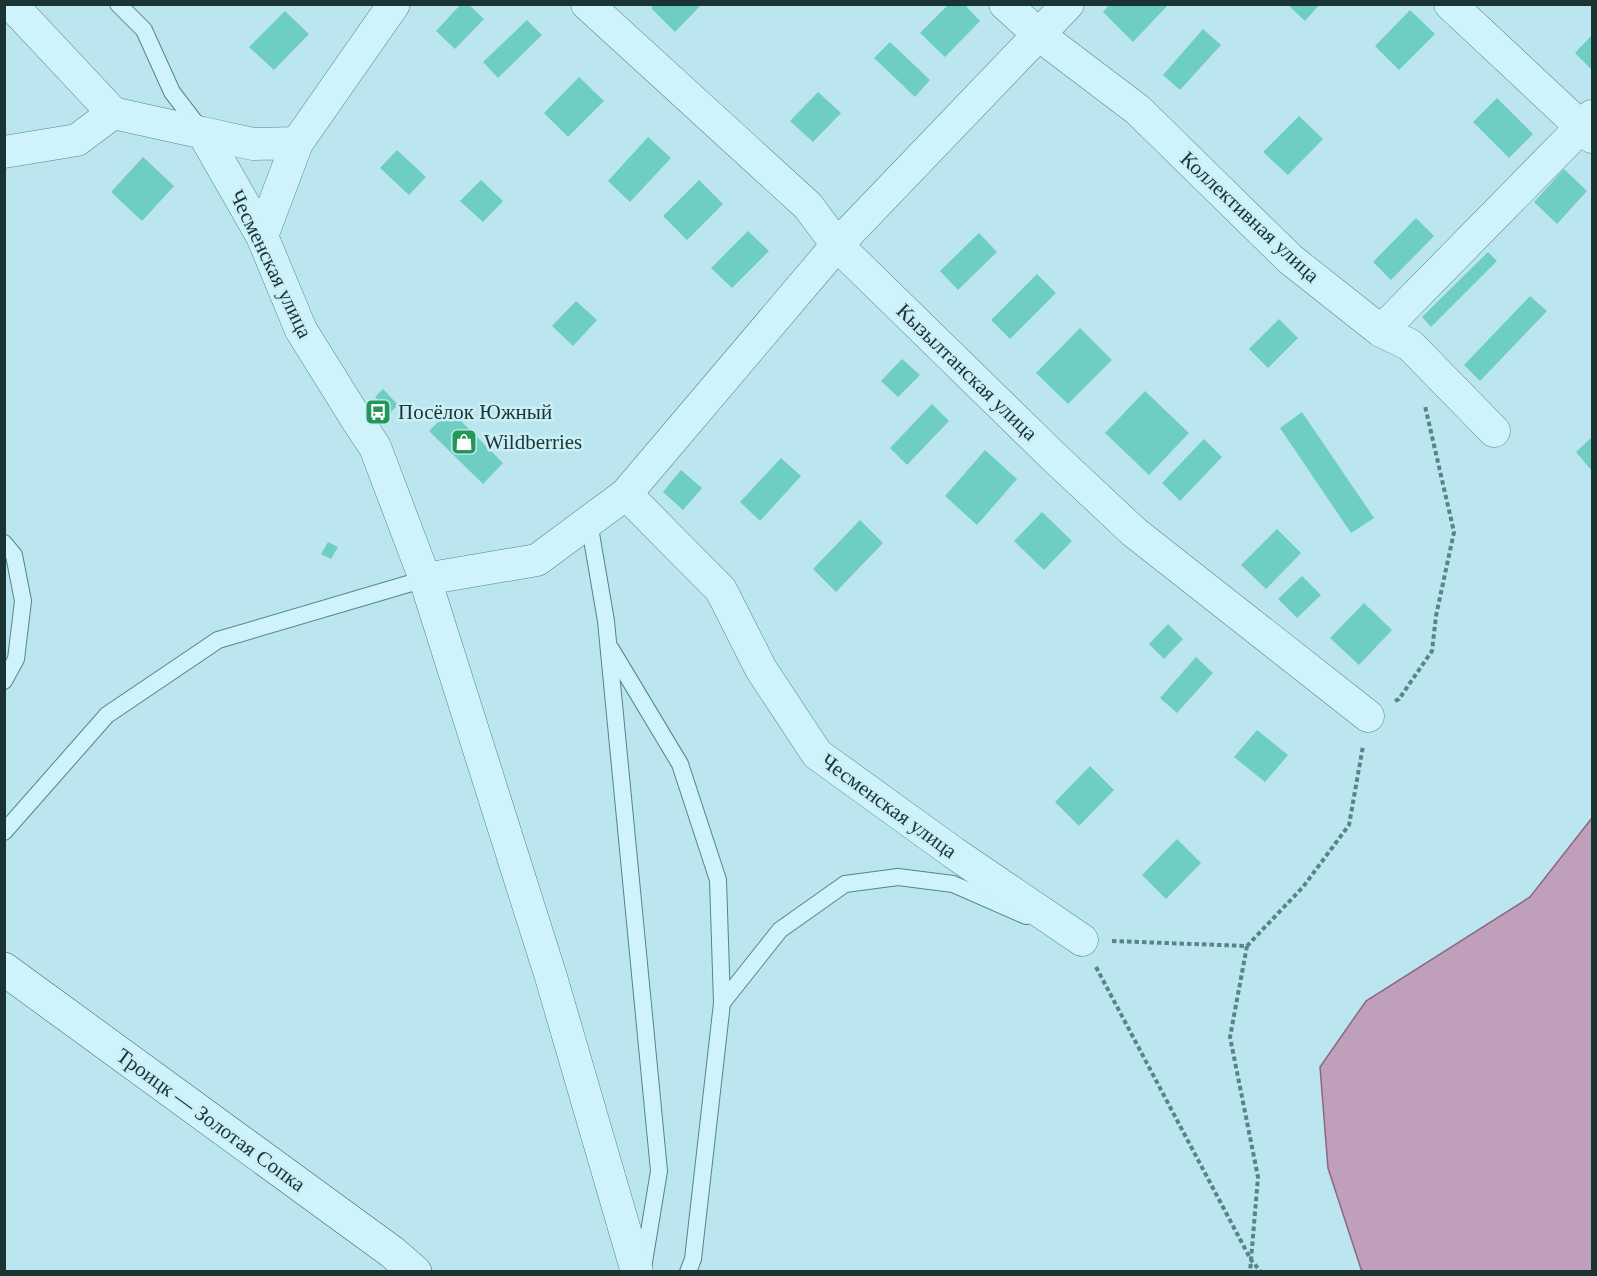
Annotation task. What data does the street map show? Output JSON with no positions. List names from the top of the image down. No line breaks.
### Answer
{"streets":{"street":["Коллективная улица","Чесменская улица","Кызылтанская улица","Троицк — Золотая Сопка"]},"places":{"bus stop":["Посёлок Южный"],"shop":["Wildberries"]}}
